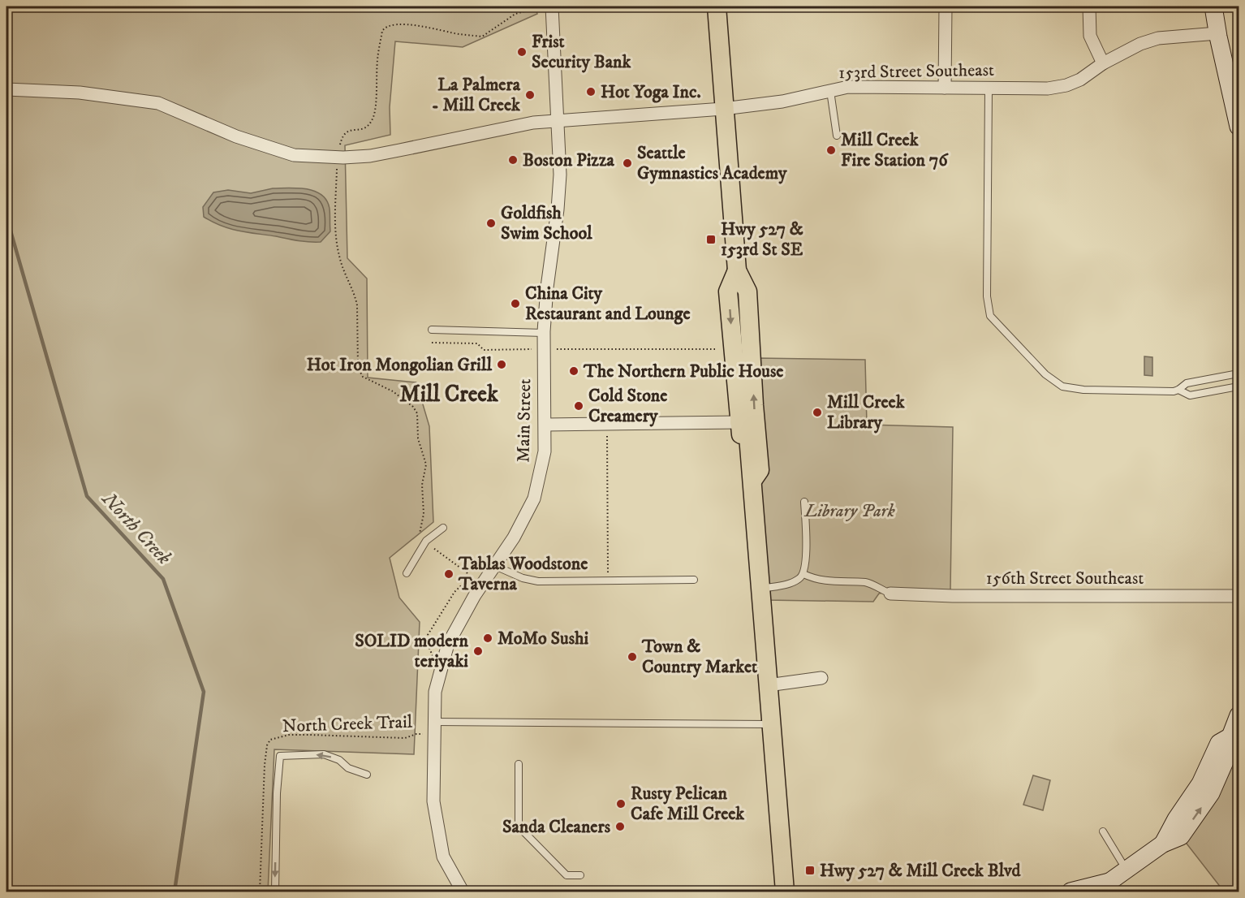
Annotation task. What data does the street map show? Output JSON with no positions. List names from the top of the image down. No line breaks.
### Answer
{"streets":{"street":["153rd Street Southeast","Main Street","156th Street Southeast"],"path":["North Creek Trail"]},"crossings":[["153rd Street Southeast","Main Street"],["Main Street","North Creek Trail"]],"districts":["Mill Creek"],"water":["North Creek"],"parks":["Library Park"],"places":{"other":["Frist Security Bank","Hot Yoga Inc.","La Palmera - Mill Creek","Mill Creek Fire Station 76","Boston Pizza","Seattle Gymnastics Academy","Goldfish Swim School","China City Restaurant and Lounge","Hot Iron Mongolian Grill","The Northern Public House","Cold Stone Creamery","Mill Creek Library","Tablas Woodstone Taverna","MoMo Sushi","SOLID modern teriyaki","Town & Country Market","Rusty Pelican Cafe Mill Creek","Sanda Cleaners"],"transit":["Hwy 527 & 153rd St SE","Hwy 527 & Mill Creek Blvd"]}}
